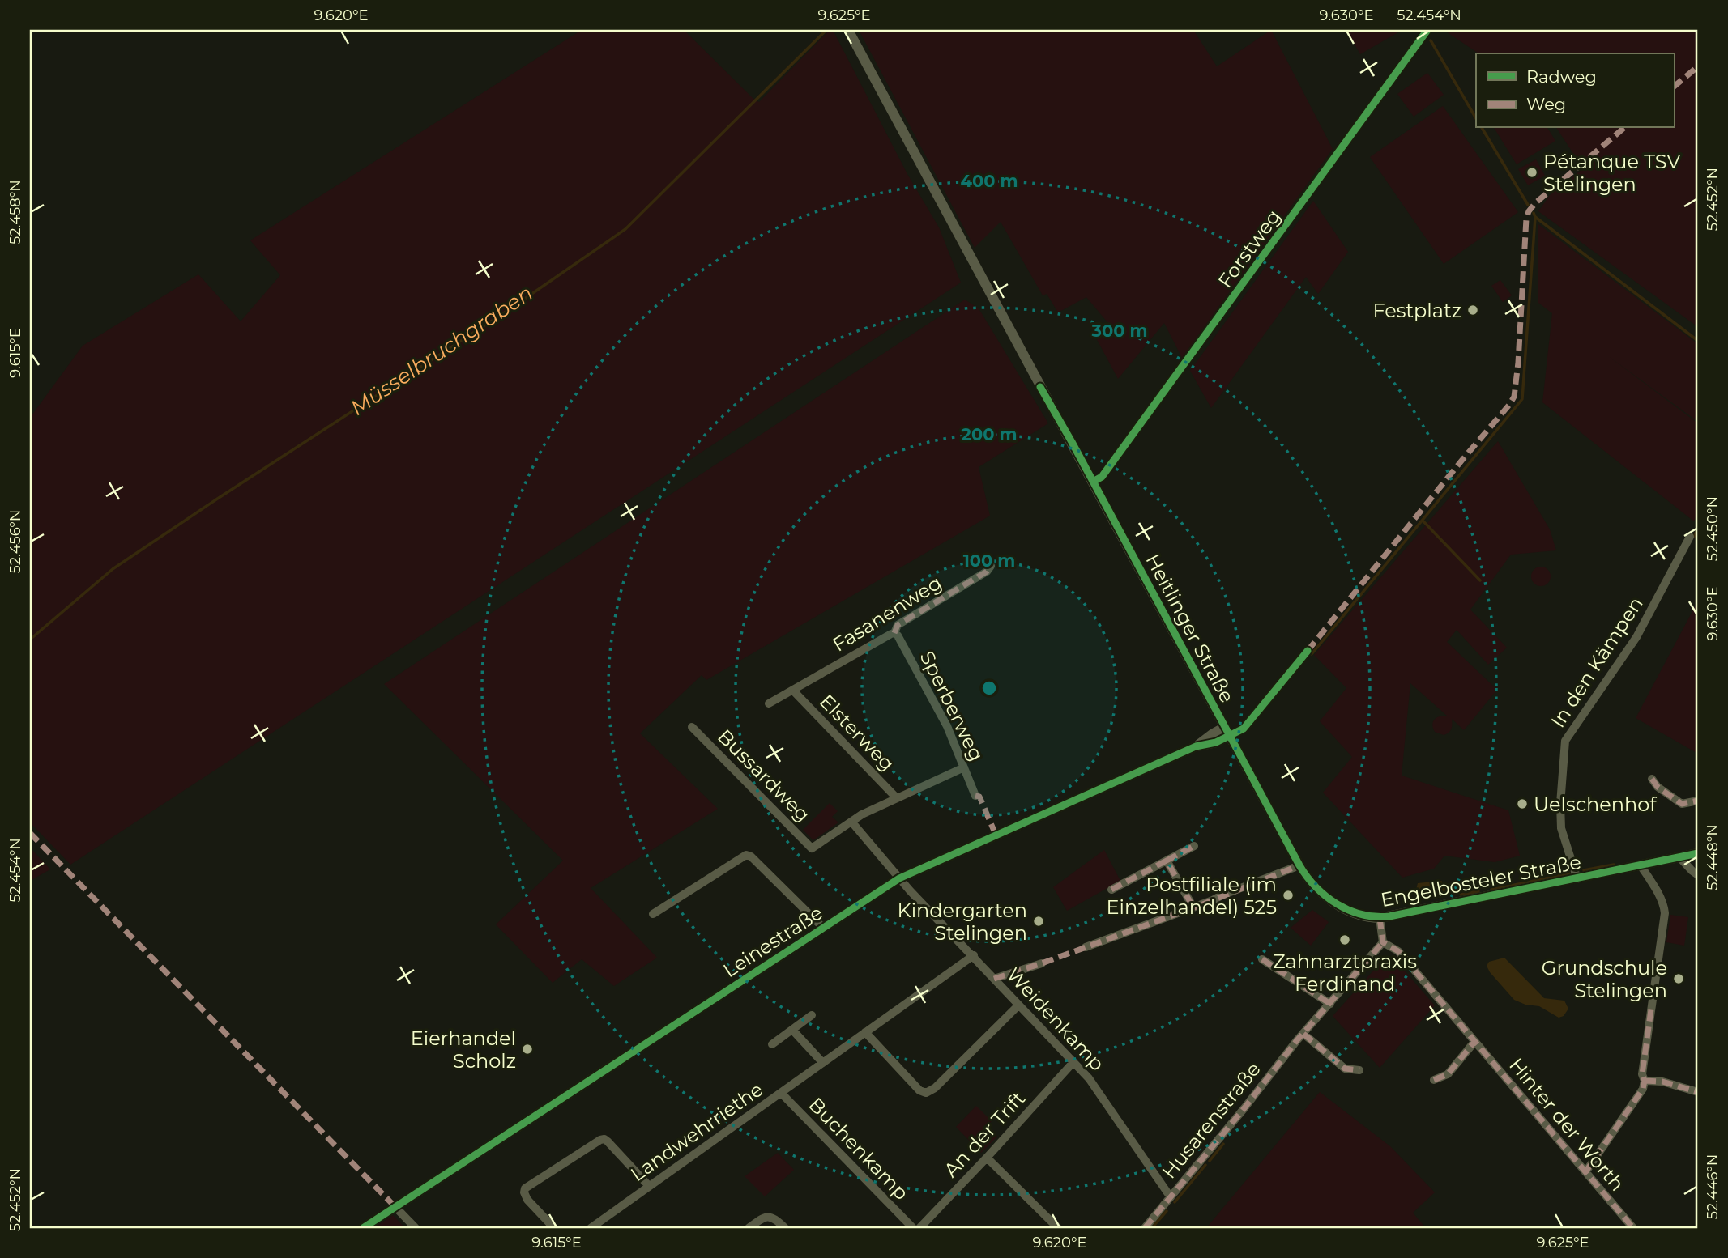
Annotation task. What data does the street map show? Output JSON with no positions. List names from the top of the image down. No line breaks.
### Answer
{"streets":{"street":["Forstweg","Fasanenweg","Heitlinger Straße","In den Kämpen","Sperberweg","Elsterweg","Bussardweg","Engelbosteler Straße","Leinestraße","Weidenkamp","Husarenstraße","Hinter der Worth","Landwehrriethe","An der Trift","Buchenkamp"]},"crossings":[["Forstweg","Heitlinger Straße"],["Fasanenweg","Sperberweg"],["Fasanenweg","Elsterweg"],["Heitlinger Straße","Engelbosteler Straße"],["Heitlinger Straße","Leinestraße"],["In den Kämpen","Engelbosteler Straße"],["Bussardweg","Weidenkamp"],["Engelbosteler Straße","Leinestraße"],["Leinestraße","Weidenkamp"],["Weidenkamp","Husarenstraße"],["Weidenkamp","Landwehrriethe"],["Weidenkamp","An der Trift"],["Husarenstraße","Hinter der Worth"],["Landwehrriethe","Buchenkamp"]],"water":["Müsselbruchgraben"],"places":["Pétanque TSV Stelingen","Festplatz","Uelschenhof","Postfiliale (im Einzelhandel) 525","Kindergarten Stelingen","Zahnarztpraxis Ferdinand","Grundschule Stelingen","Eierhandel Scholz"],"legend":["Radweg","Weg"],"coordinates":["9.620°E","9.625°E","9.630°E","52.454°N","52.452°N","52.458°N","9.615°E","52.450°N","52.456°N","52.448°N","52.446°N"],"rings":["400 m","300 m","200 m","100 m"]}
